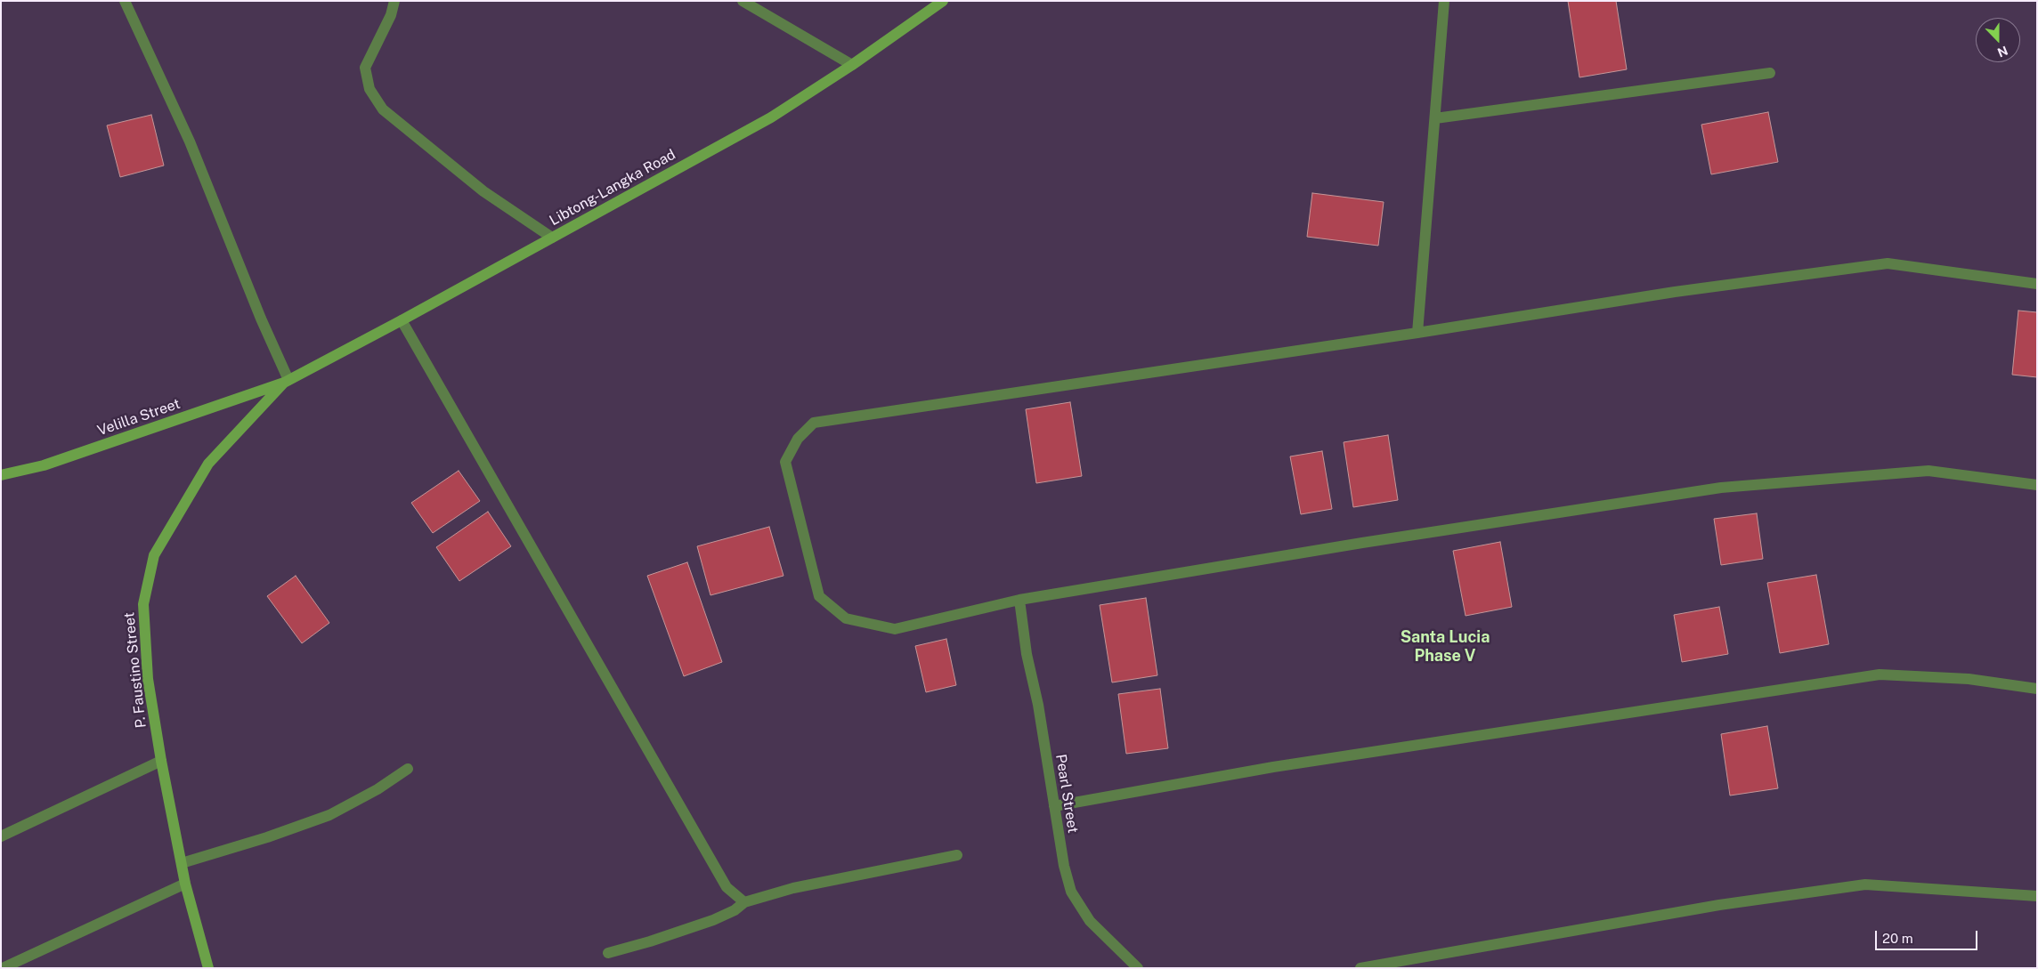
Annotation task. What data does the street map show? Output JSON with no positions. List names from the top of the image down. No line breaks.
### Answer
{"streets":{"main road":["Libtong-Langka Road","Velilla Street","P. Faustino Street"],"street":["Pearl Street"]},"crossings":[["Libtong-Langka Road","Velilla Street"],["Libtong-Langka Road","P. Faustino Street"],["Velilla Street","P. Faustino Street"]],"districts":["Santa Lucia Phase V"],"scale_bar":"20 m","north":"bottom"}
